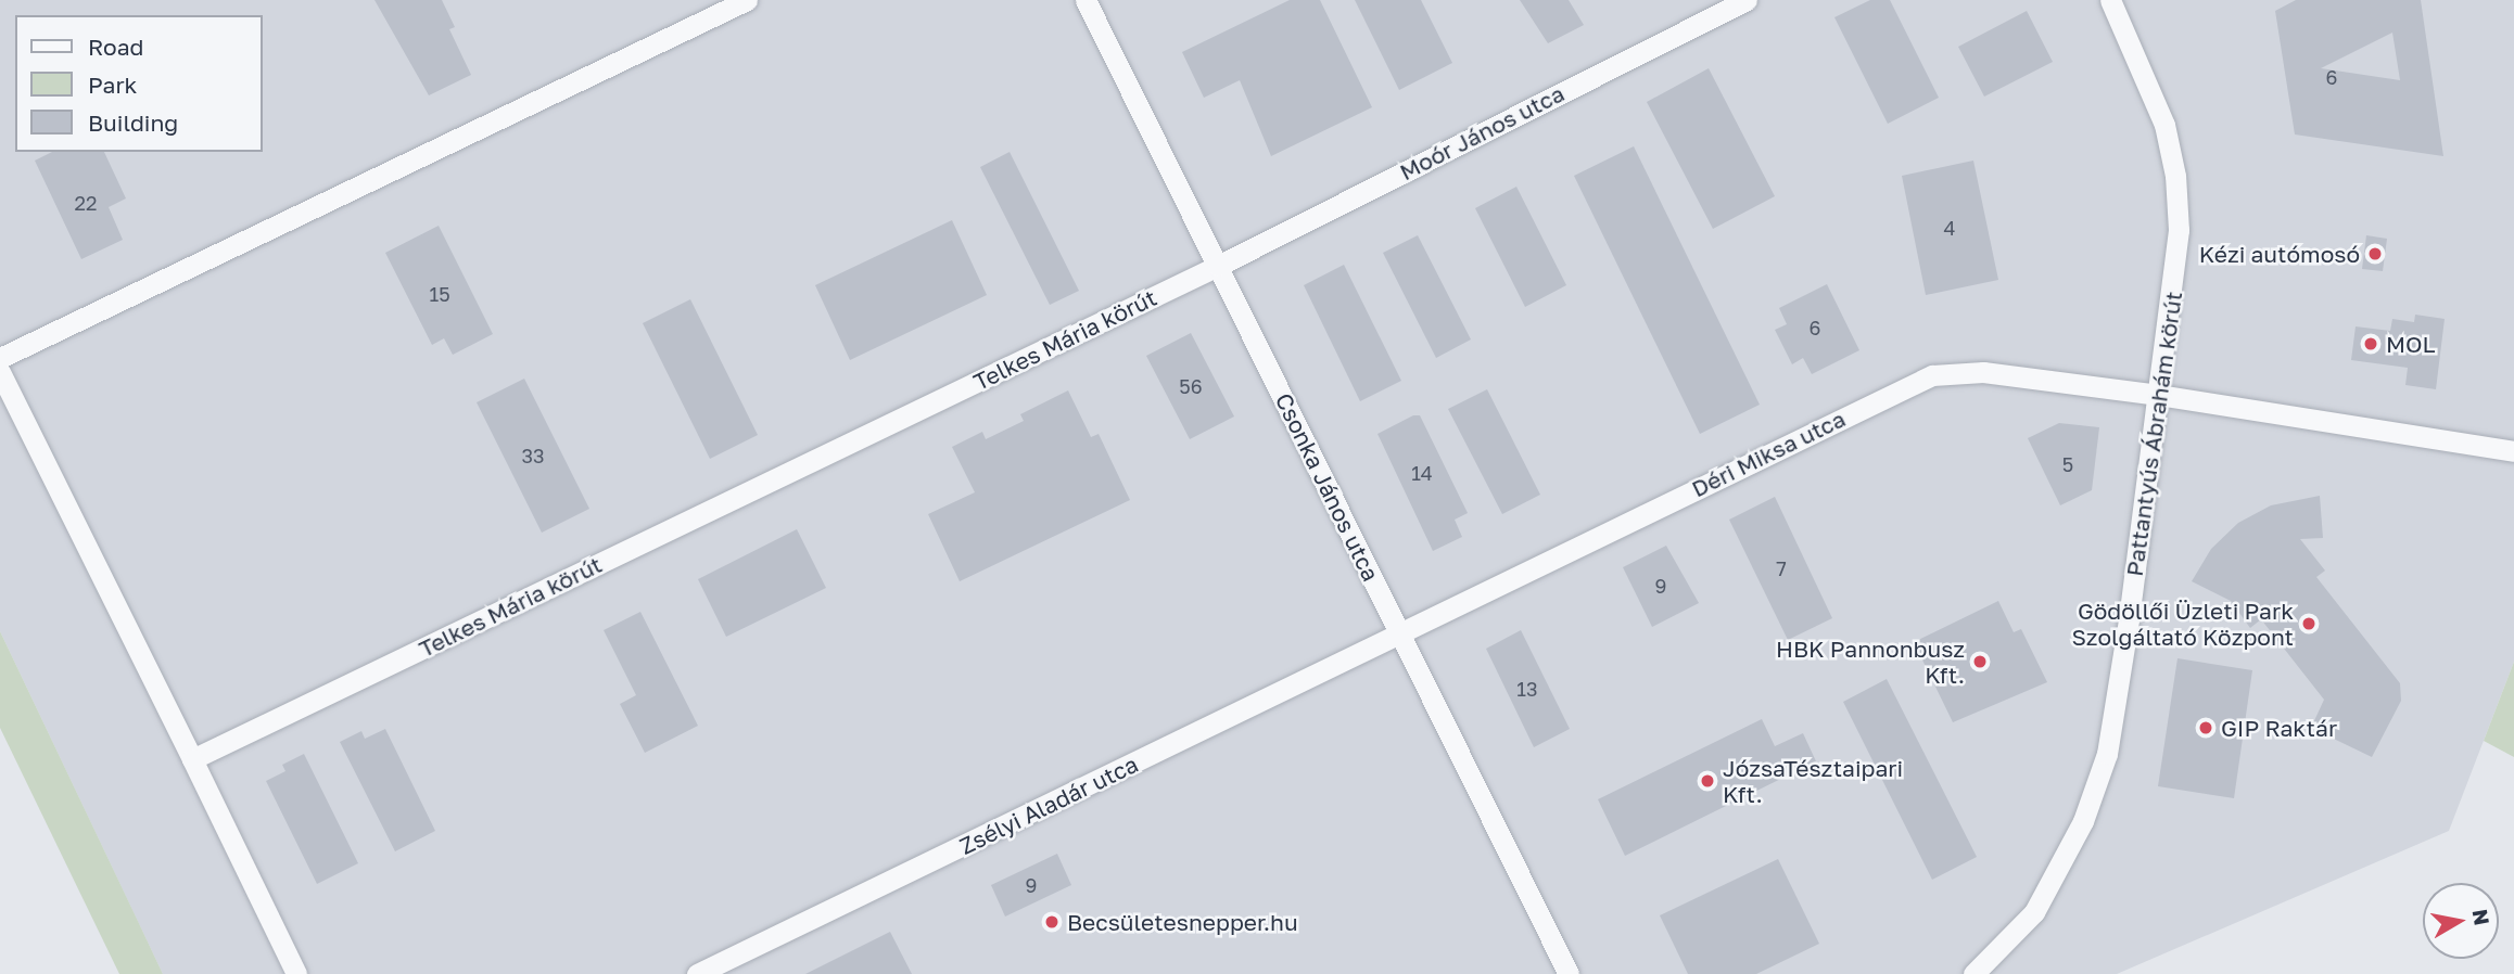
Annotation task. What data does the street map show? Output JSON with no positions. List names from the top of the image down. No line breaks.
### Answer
{"streets":{"street":["Moór János utca","Telkes Mária körút","Pattantyús Ábrahám körút","Déri Miksa utca","Csonka János utca","Zsélyi Aladár utca"]},"crossings":[["Moór János utca","Telkes Mária körút"],["Moór János utca","Csonka János utca"],["Telkes Mária körút","Csonka János utca"],["Pattantyús Ábrahám körút","Déri Miksa utca"],["Déri Miksa utca","Csonka János utca"],["Déri Miksa utca","Zsélyi Aladár utca"],["Csonka János utca","Zsélyi Aladár utca"]],"places":["Kézi autómosó","MOL","Gödöllői Üzleti Park Szolgáltató Központ","HBK Pannonbusz Kft.","GIP Raktár","JózsaTésztaipari Kft.","Becsületesnepper.hu"],"house_numbers":["6","22","4","15","6","56","33","5","14","7","9","13","9"],"legend":["Road","Park","Building"],"north":"right"}
